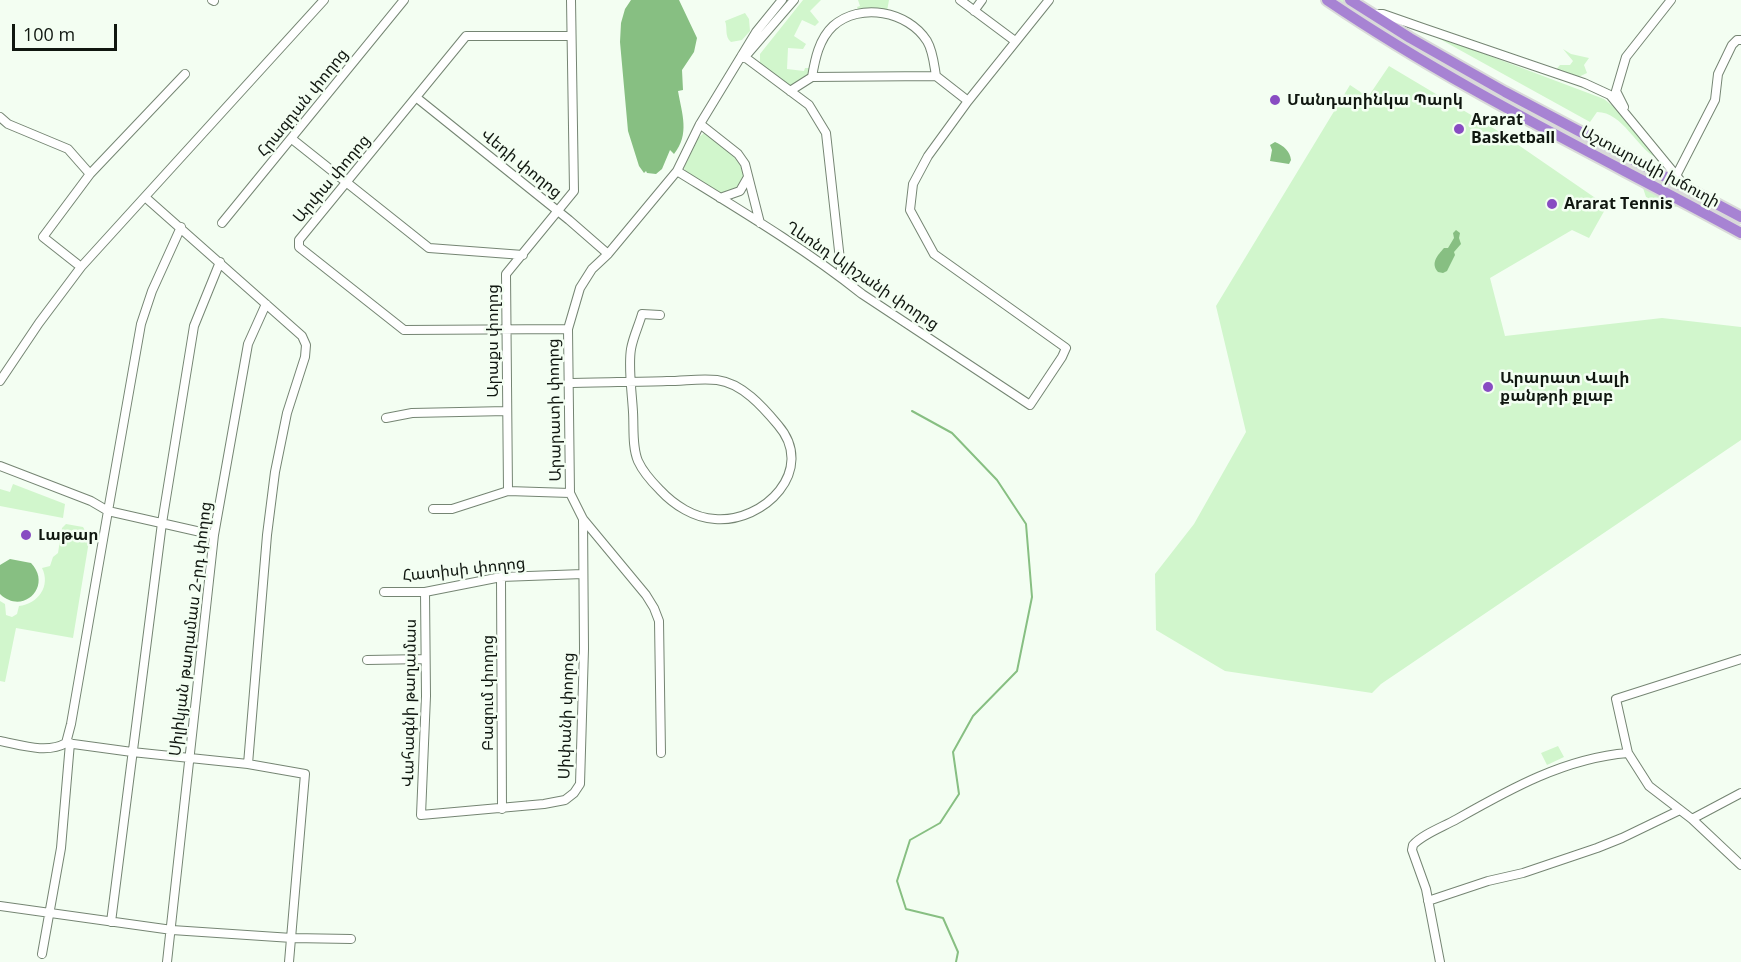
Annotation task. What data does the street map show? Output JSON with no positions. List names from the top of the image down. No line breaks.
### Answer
{"streets":{"highway":["Աշտարակի խճուղի"],"street":["Հրազդան փողոց","Վեդի փողոց","Արփա փողոց","Ղևոնդ Ալիշանի փողոց","Արաքս փողոց","Արարատի փողոց","Հատիսի փողոց","Սիլիկյան թաղամաս 2-րդ փողոց","Բազում փողոց","Վահագնի թաղամաս","Սիփանի փողոց"]},"crossings":[["Վեդի փողոց","Արփա փողոց"],["Վեդի փողոց","Արաքս փողոց"],["Վեդի փողոց","Արարատի փողոց"],["Արփա փողոց","Արաքս փողոց"],["Արփա փողոց","Արարատի փողոց"],["Ղևոնդ Ալիշանի փողոց","Արարատի փողոց"],["Արարատի փողոց","Սիփանի փողոց"],["Հատիսի փողոց","Բազում փողոց"],["Հատիսի փողոց","Վահագնի թաղամաս"],["Հատիսի փողոց","Սիփանի փողոց"],["Բազում փողոց","Սիփանի փողոց"],["Վահագնի թաղամաս","Սիփանի փողոց"]],"places":["Մանդարինկա Պարկ","Ararat Basketball","Ararat Tennis","Արարատ Վալի քանթրի քլաբ","Լաթար"],"scale_bar":"100 m"}
